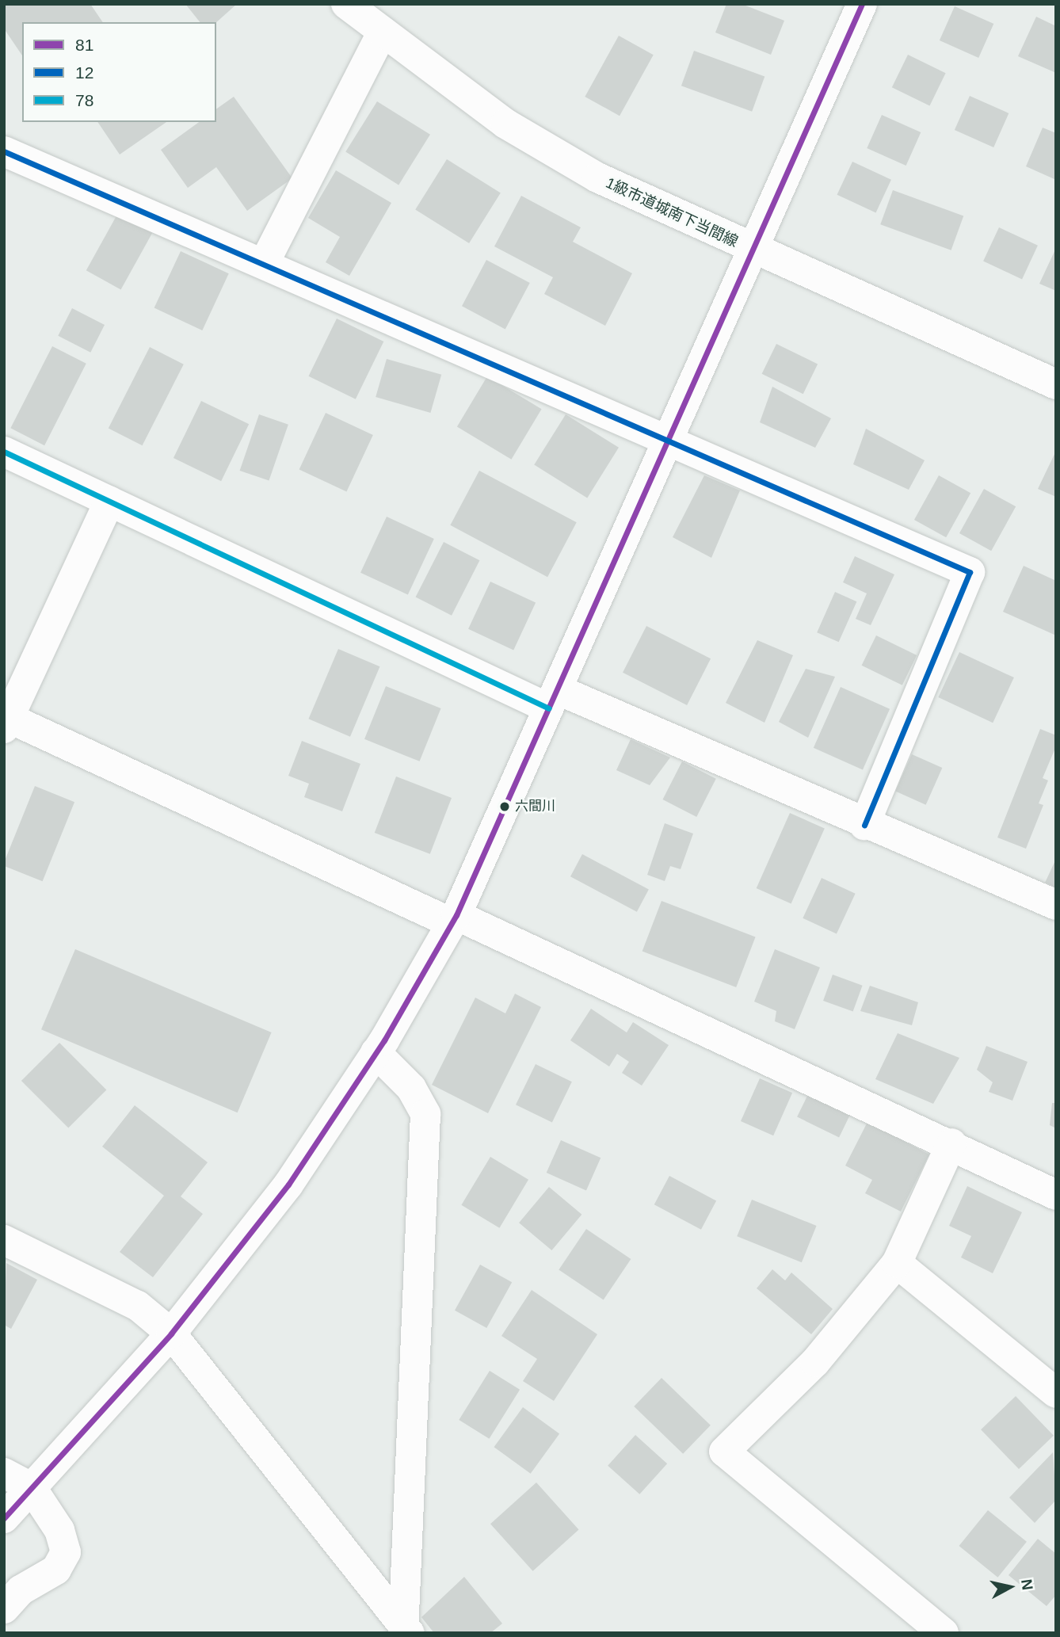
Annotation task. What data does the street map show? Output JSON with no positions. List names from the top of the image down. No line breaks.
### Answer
{"streets":{"street":["1級市道城南下当間線"]},"places":["六間川"],"lines":["transit line 81","transit line 12","transit line 78"],"legend":["81","12","78"],"north":"right"}
